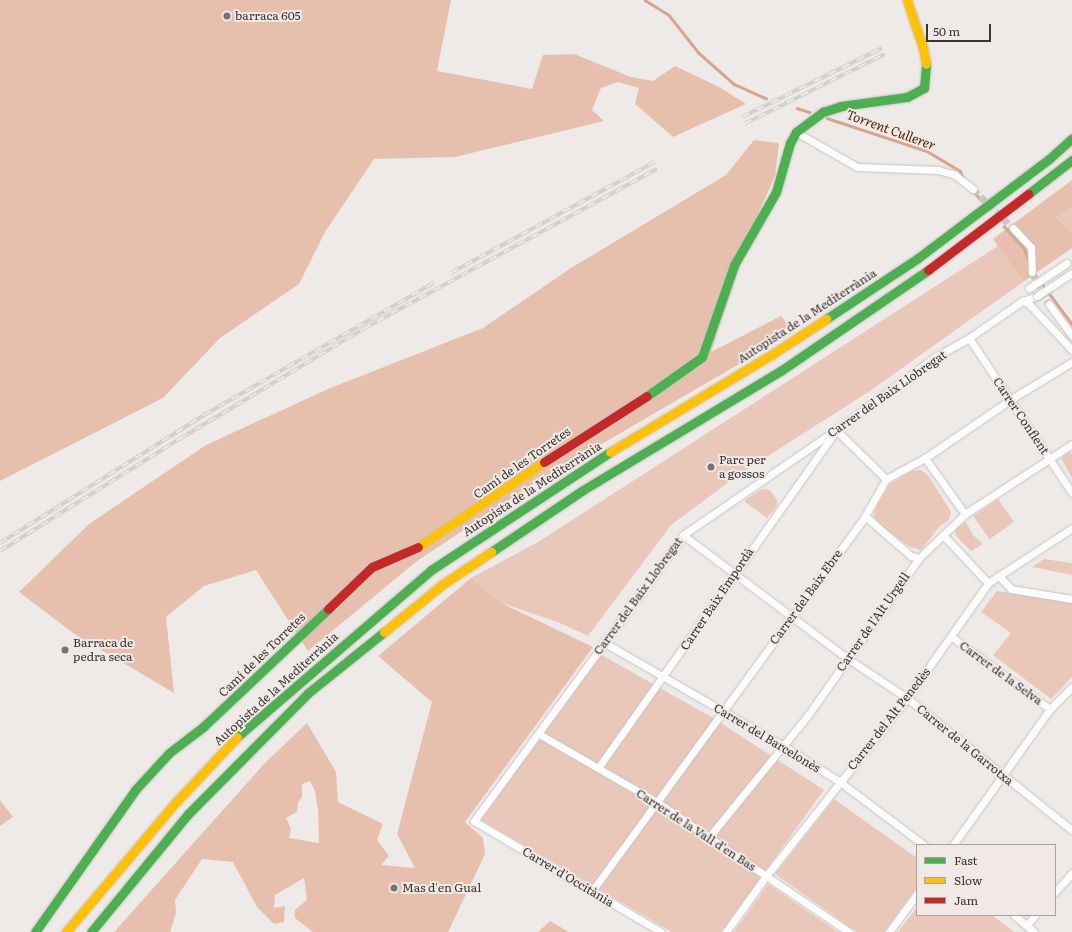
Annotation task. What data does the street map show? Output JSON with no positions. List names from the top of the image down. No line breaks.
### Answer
{"streets":{"main road":["Autopista de la Mediterrània","Camí de les Torretes"],"street":["Carrer del Baix Llobregat","Carrer Conflent","Carrer del Baix Ebre","Carrer Baix Empordà","Carrer de l'Alt Urgell","Carrer de la Selva","Carrer del Alt Penedès","Carrer del Barcelonès","Carrer de la Garrotxa","Carrer de la Vall d'en Bas","Carrer d'Occitània"]},"crossings":[["Carrer del Baix Llobregat","Carrer Conflent"],["Carrer del Baix Llobregat","Carrer Baix Empordà"],["Carrer del Baix Llobregat","Carrer del Barcelonès"],["Carrer del Baix Llobregat","Carrer de la Garrotxa"],["Carrer del Baix Llobregat","Carrer de la Vall d'en Bas"],["Carrer del Baix Llobregat","Carrer d'Occitània"],["Carrer Conflent","Carrer de l'Alt Urgell"],["Carrer del Baix Ebre","Carrer del Barcelonès"],["Carrer del Baix Ebre","Carrer de la Garrotxa"],["Carrer del Baix Ebre","Carrer de la Vall d'en Bas"],["Carrer del Baix Ebre","Carrer d'Occitània"],["Carrer Baix Empordà","Carrer del Barcelonès"],["Carrer Baix Empordà","Carrer de la Garrotxa"],["Carrer Baix Empordà","Carrer de la Vall d'en Bas"],["Carrer de l'Alt Urgell","Carrer del Barcelonès"],["Carrer de l'Alt Urgell","Carrer de la Garrotxa"],["Carrer de l'Alt Urgell","Carrer de la Vall d'en Bas"],["Carrer de la Selva","Carrer del Alt Penedès"],["Carrer del Alt Penedès","Carrer del Barcelonès"],["Carrer del Alt Penedès","Carrer de la Garrotxa"],["Carrer del Alt Penedès","Carrer de la Vall d'en Bas"]],"water":["Torrent Cullerer"],"places":["barraca 605","Parc per a gossos","Barraca de pedra seca","Mas d'en Gual"],"legend":["Fast","Slow","Jam"],"scale_bar":"50 m"}
